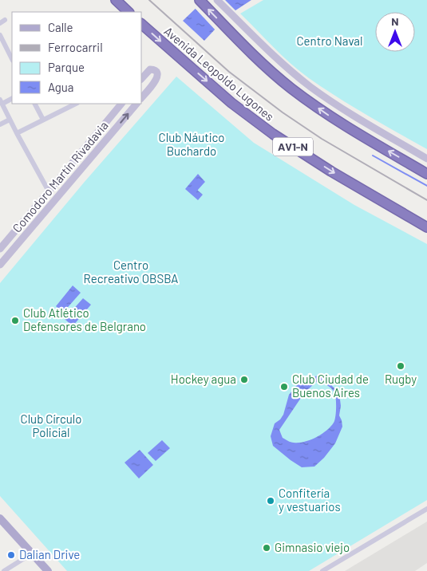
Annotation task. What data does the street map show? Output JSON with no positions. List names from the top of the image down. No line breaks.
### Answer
{"streets":{"highway":["Avenida Leopoldo Lugones","AV1-N"],"street":["Comodoro Martín Rivadavia"]},"parks":["Centro Naval","Club Náutico Buchardo","Centro Recreativo OBSBA","Club Círculo Policial"],"places":["Club Atlético Defensores de Belgrano","Rugby","Hockey agua","Club Ciudad de Buenos Aires","Confitería y vestuarios","Gimnasio viejo","Dalian Drive"],"legend":["Calle","Ferrocarril","Parque","Agua"],"north":"top"}
